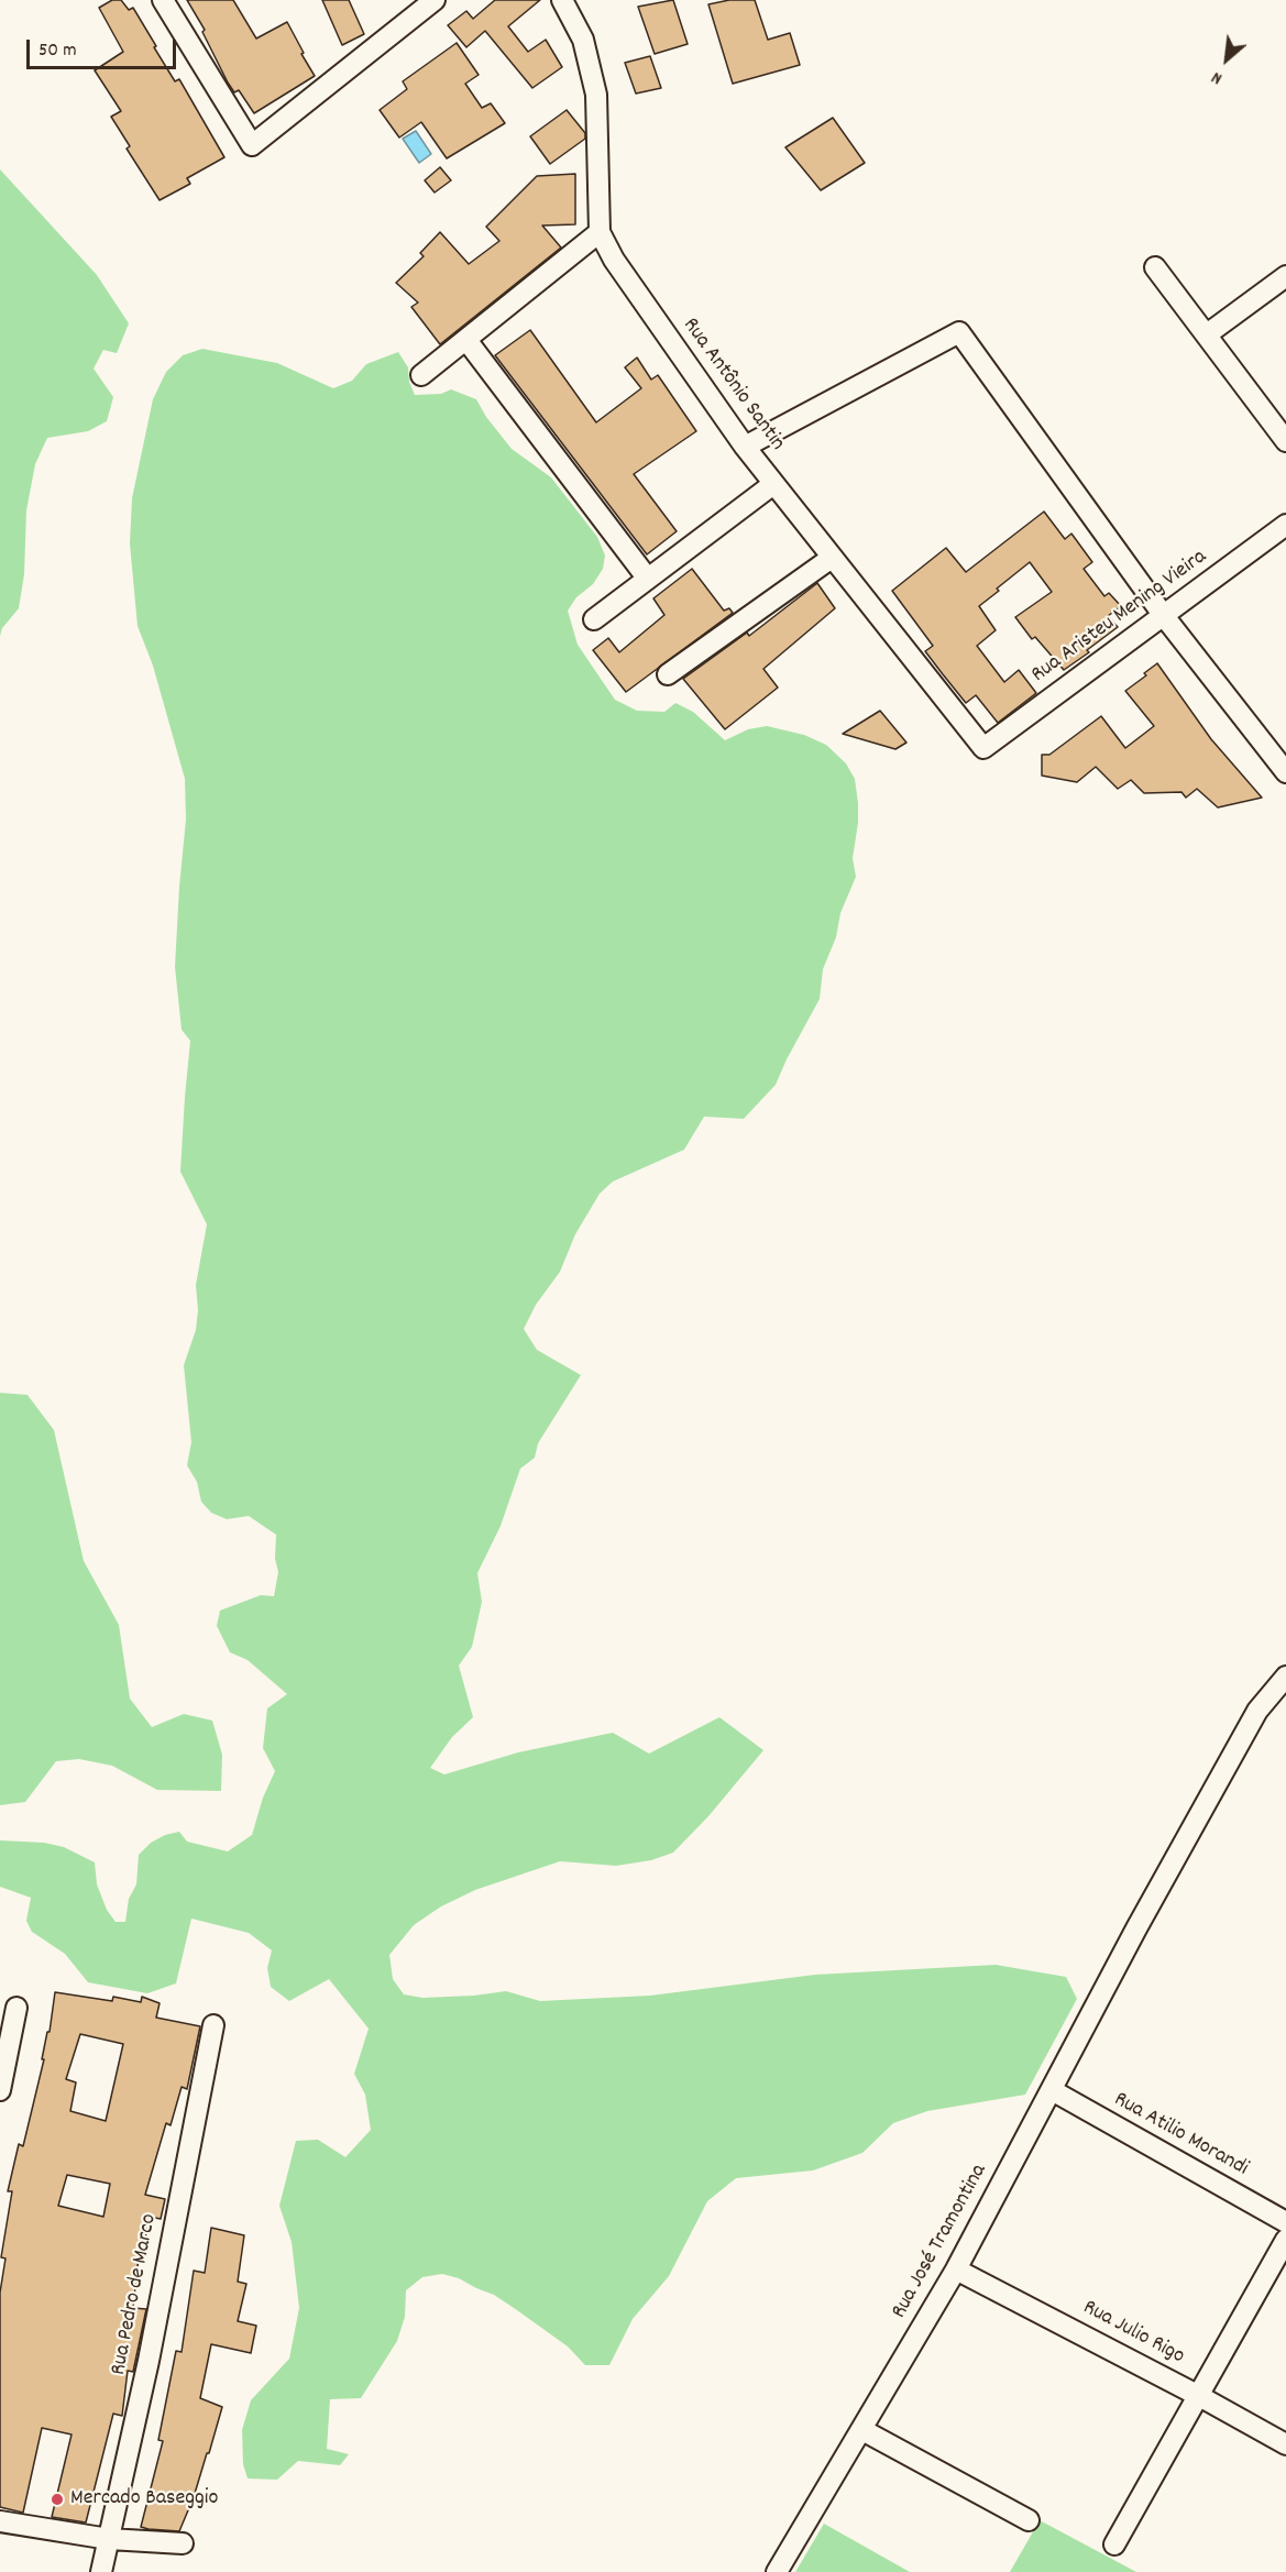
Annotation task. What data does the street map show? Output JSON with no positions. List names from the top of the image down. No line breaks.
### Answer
{"streets":{"street":["Rua Antônio Santin","Rua Aristeu Mening Vieira","Rua Atilio Morandi","Rua José Tramontina","Rua Pedro de Marco","Rua Julio Rigo"]},"crossings":[["Rua Antônio Santin","Rua Aristeu Mening Vieira"],["Rua Atilio Morandi","Rua José Tramontina"],["Rua José Tramontina","Rua Julio Rigo"]],"places":["Mercado Baseggio"],"scale_bar":"50 m","north":"bottom left"}
